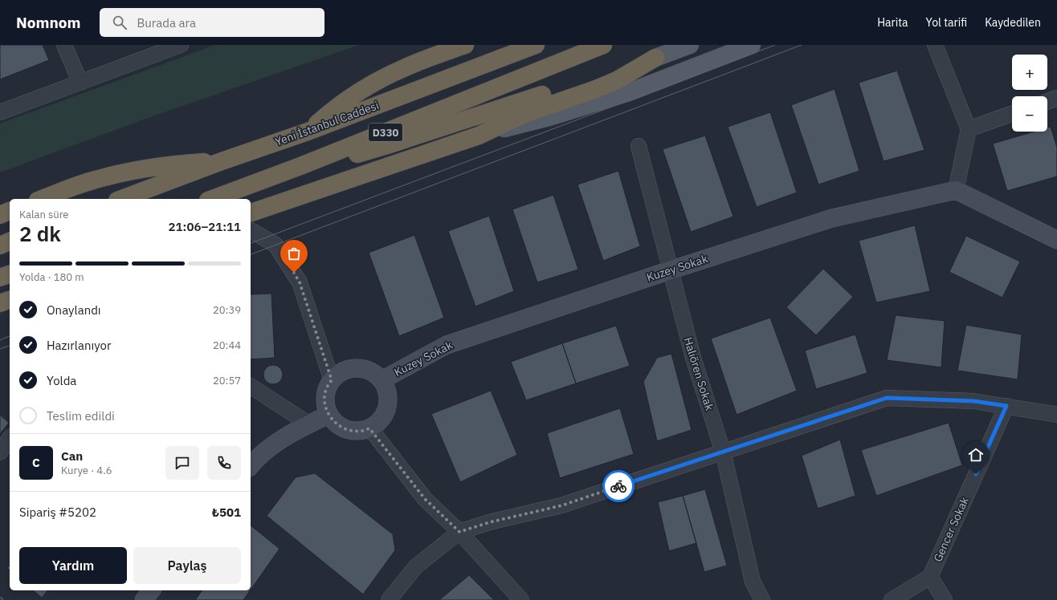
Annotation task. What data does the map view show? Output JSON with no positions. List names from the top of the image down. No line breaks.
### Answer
{"streets":{"highway":["Yeni İstanbul Caddesi","D330"],"street":["Kuzey Sokak","Halıören Sokak","Gencer Sokak"]},"crossings":[["Kuzey Sokak","Halıören Sokak"]],"page":{"header":"Nomnom","search":"Burada ara","nav":["Harita","Yol tarifi","Kaydedilen"],"map_buttons":["+","−"],"heading":["2 dk","Kalan süre","21:06–21:11"],"panel":["Can","Kurye · 4.6","Sipariş #5202","₺501"],"bar":"Yolda · 180 m","list":[["Onaylandı","20:39"],["Hazırlanıyor","20:44"],["Yolda","20:57"],"Teslim edildi"],"round":"C","buttons":["Yardım","Paylaş"]}}
